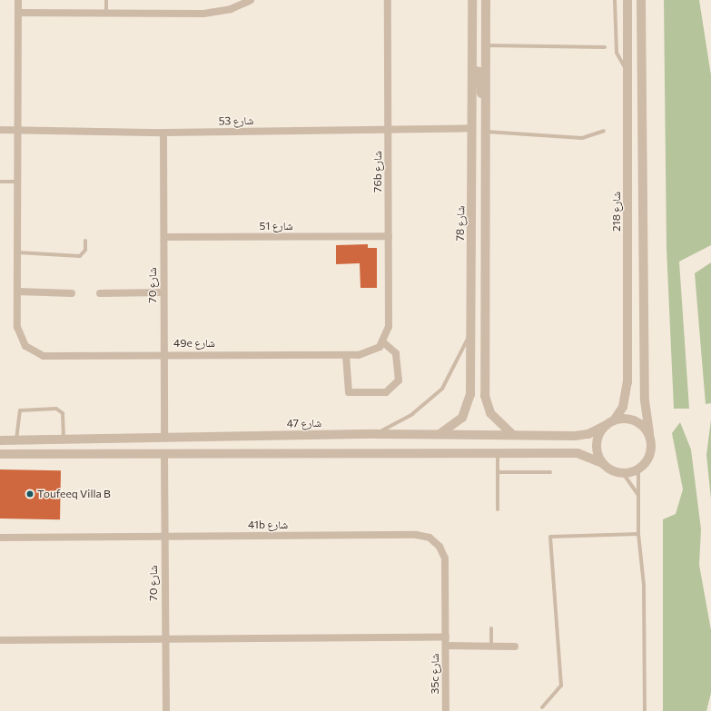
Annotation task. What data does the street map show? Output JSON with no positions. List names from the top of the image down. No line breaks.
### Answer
{"streets":{"street":["شارع 53","76b شارع","شارع 218","شارع 78","شارع 51","شارع 70","49e شارع","شارع 47","41b شارع","35c شارع"]},"crossings":[["شارع 53","76b شارع"],["شارع 53","شارع 78"],["شارع 53","شارع 70"],["76b شارع","شارع 51"],["76b شارع","49e شارع"],["شارع 218","شارع 47"],["شارع 78","شارع 47"],["شارع 51","شارع 70"],["شارع 70","49e شارع"],["شارع 70","شارع 47"],["شارع 70","41b شارع"],["41b شارع","35c شارع"]],"places":["Toufeeq Villa B"]}
